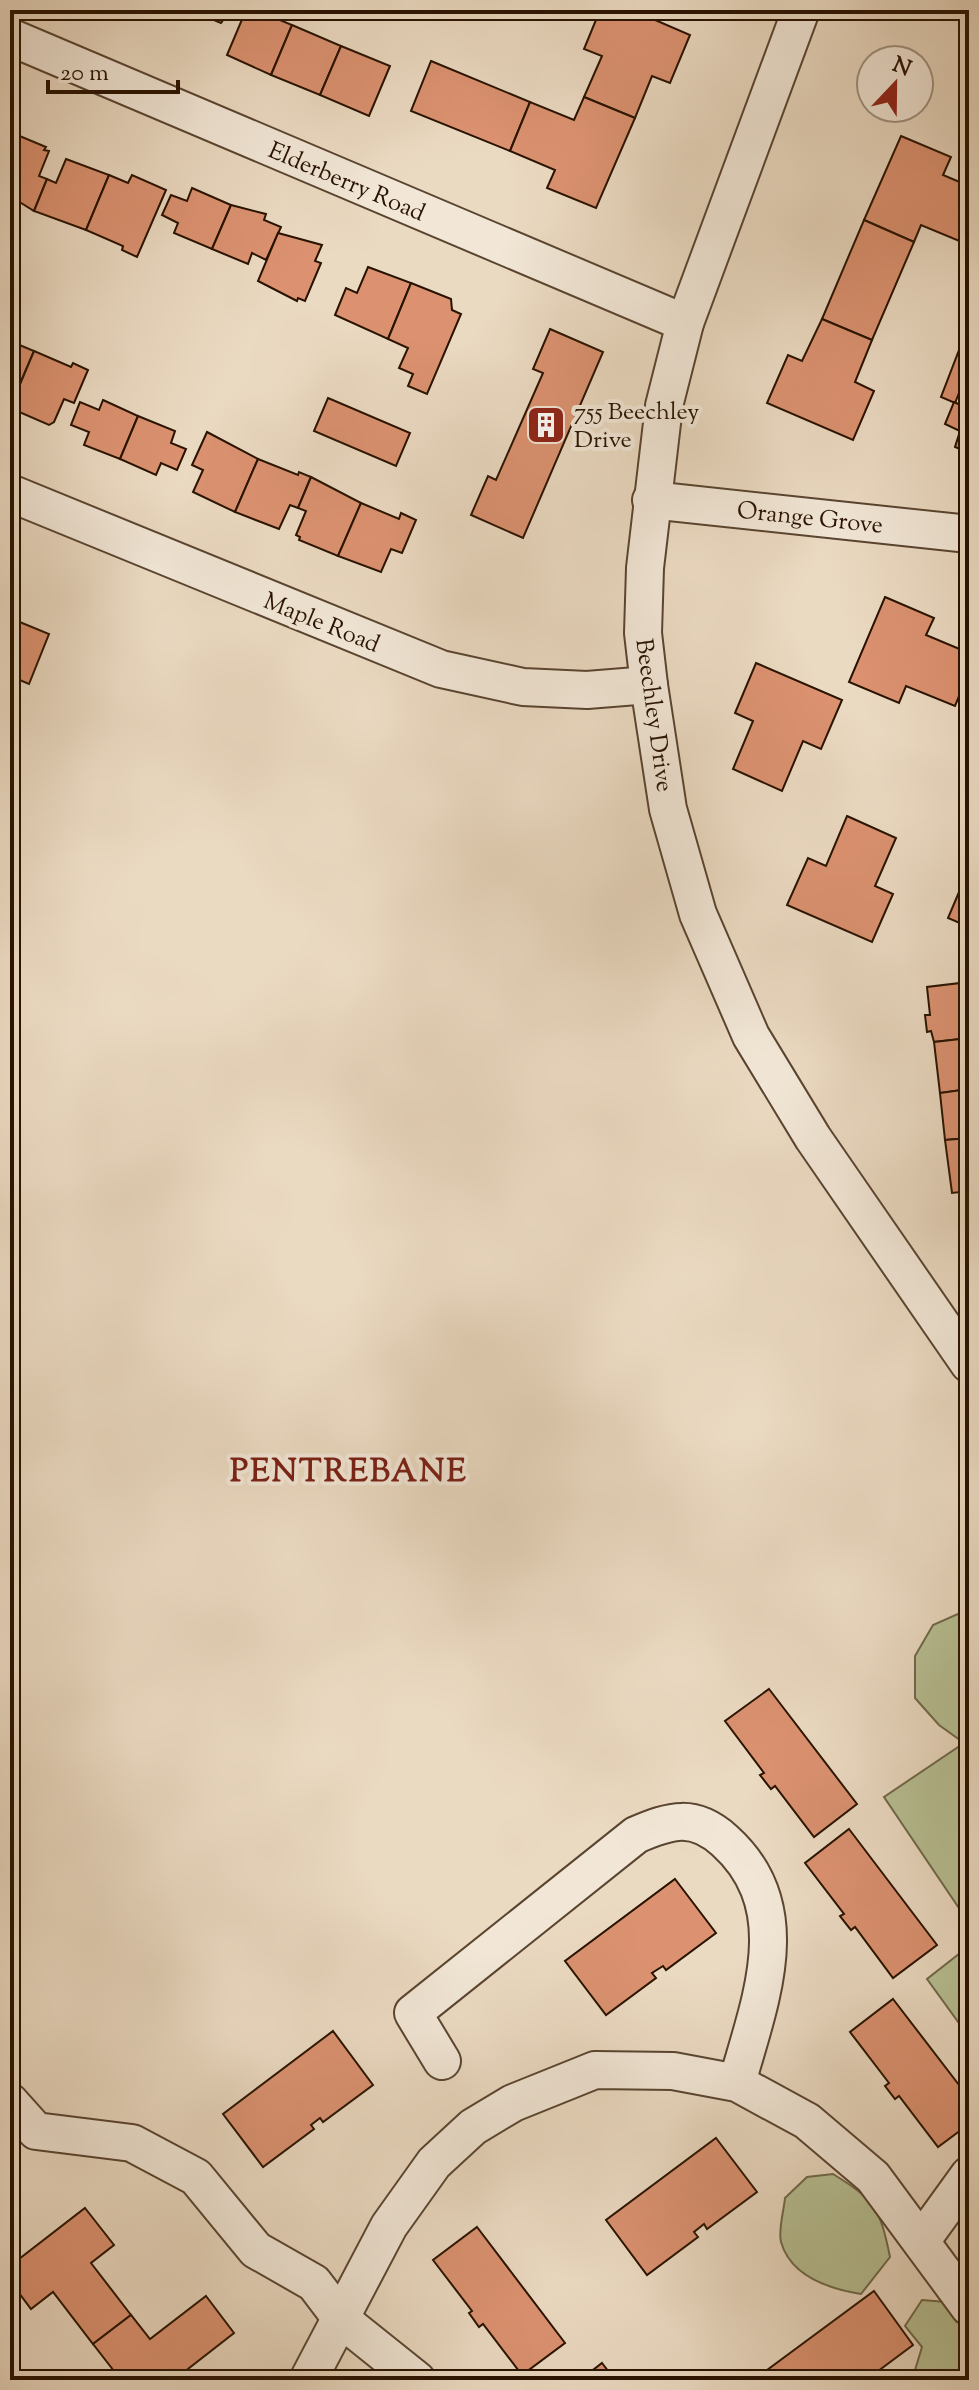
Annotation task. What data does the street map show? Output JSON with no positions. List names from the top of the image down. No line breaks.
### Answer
{"streets":{"street":["Elderberry Road","Orange Grove","Maple Road","Beechley Drive"]},"crossings":[["Elderberry Road","Beechley Drive"],["Orange Grove","Beechley Drive"],["Maple Road","Beechley Drive"]],"districts":["PENTREBANE"],"places":{"building":["755 Beechley Drive"]},"scale_bar":"20 m","north":"top"}
